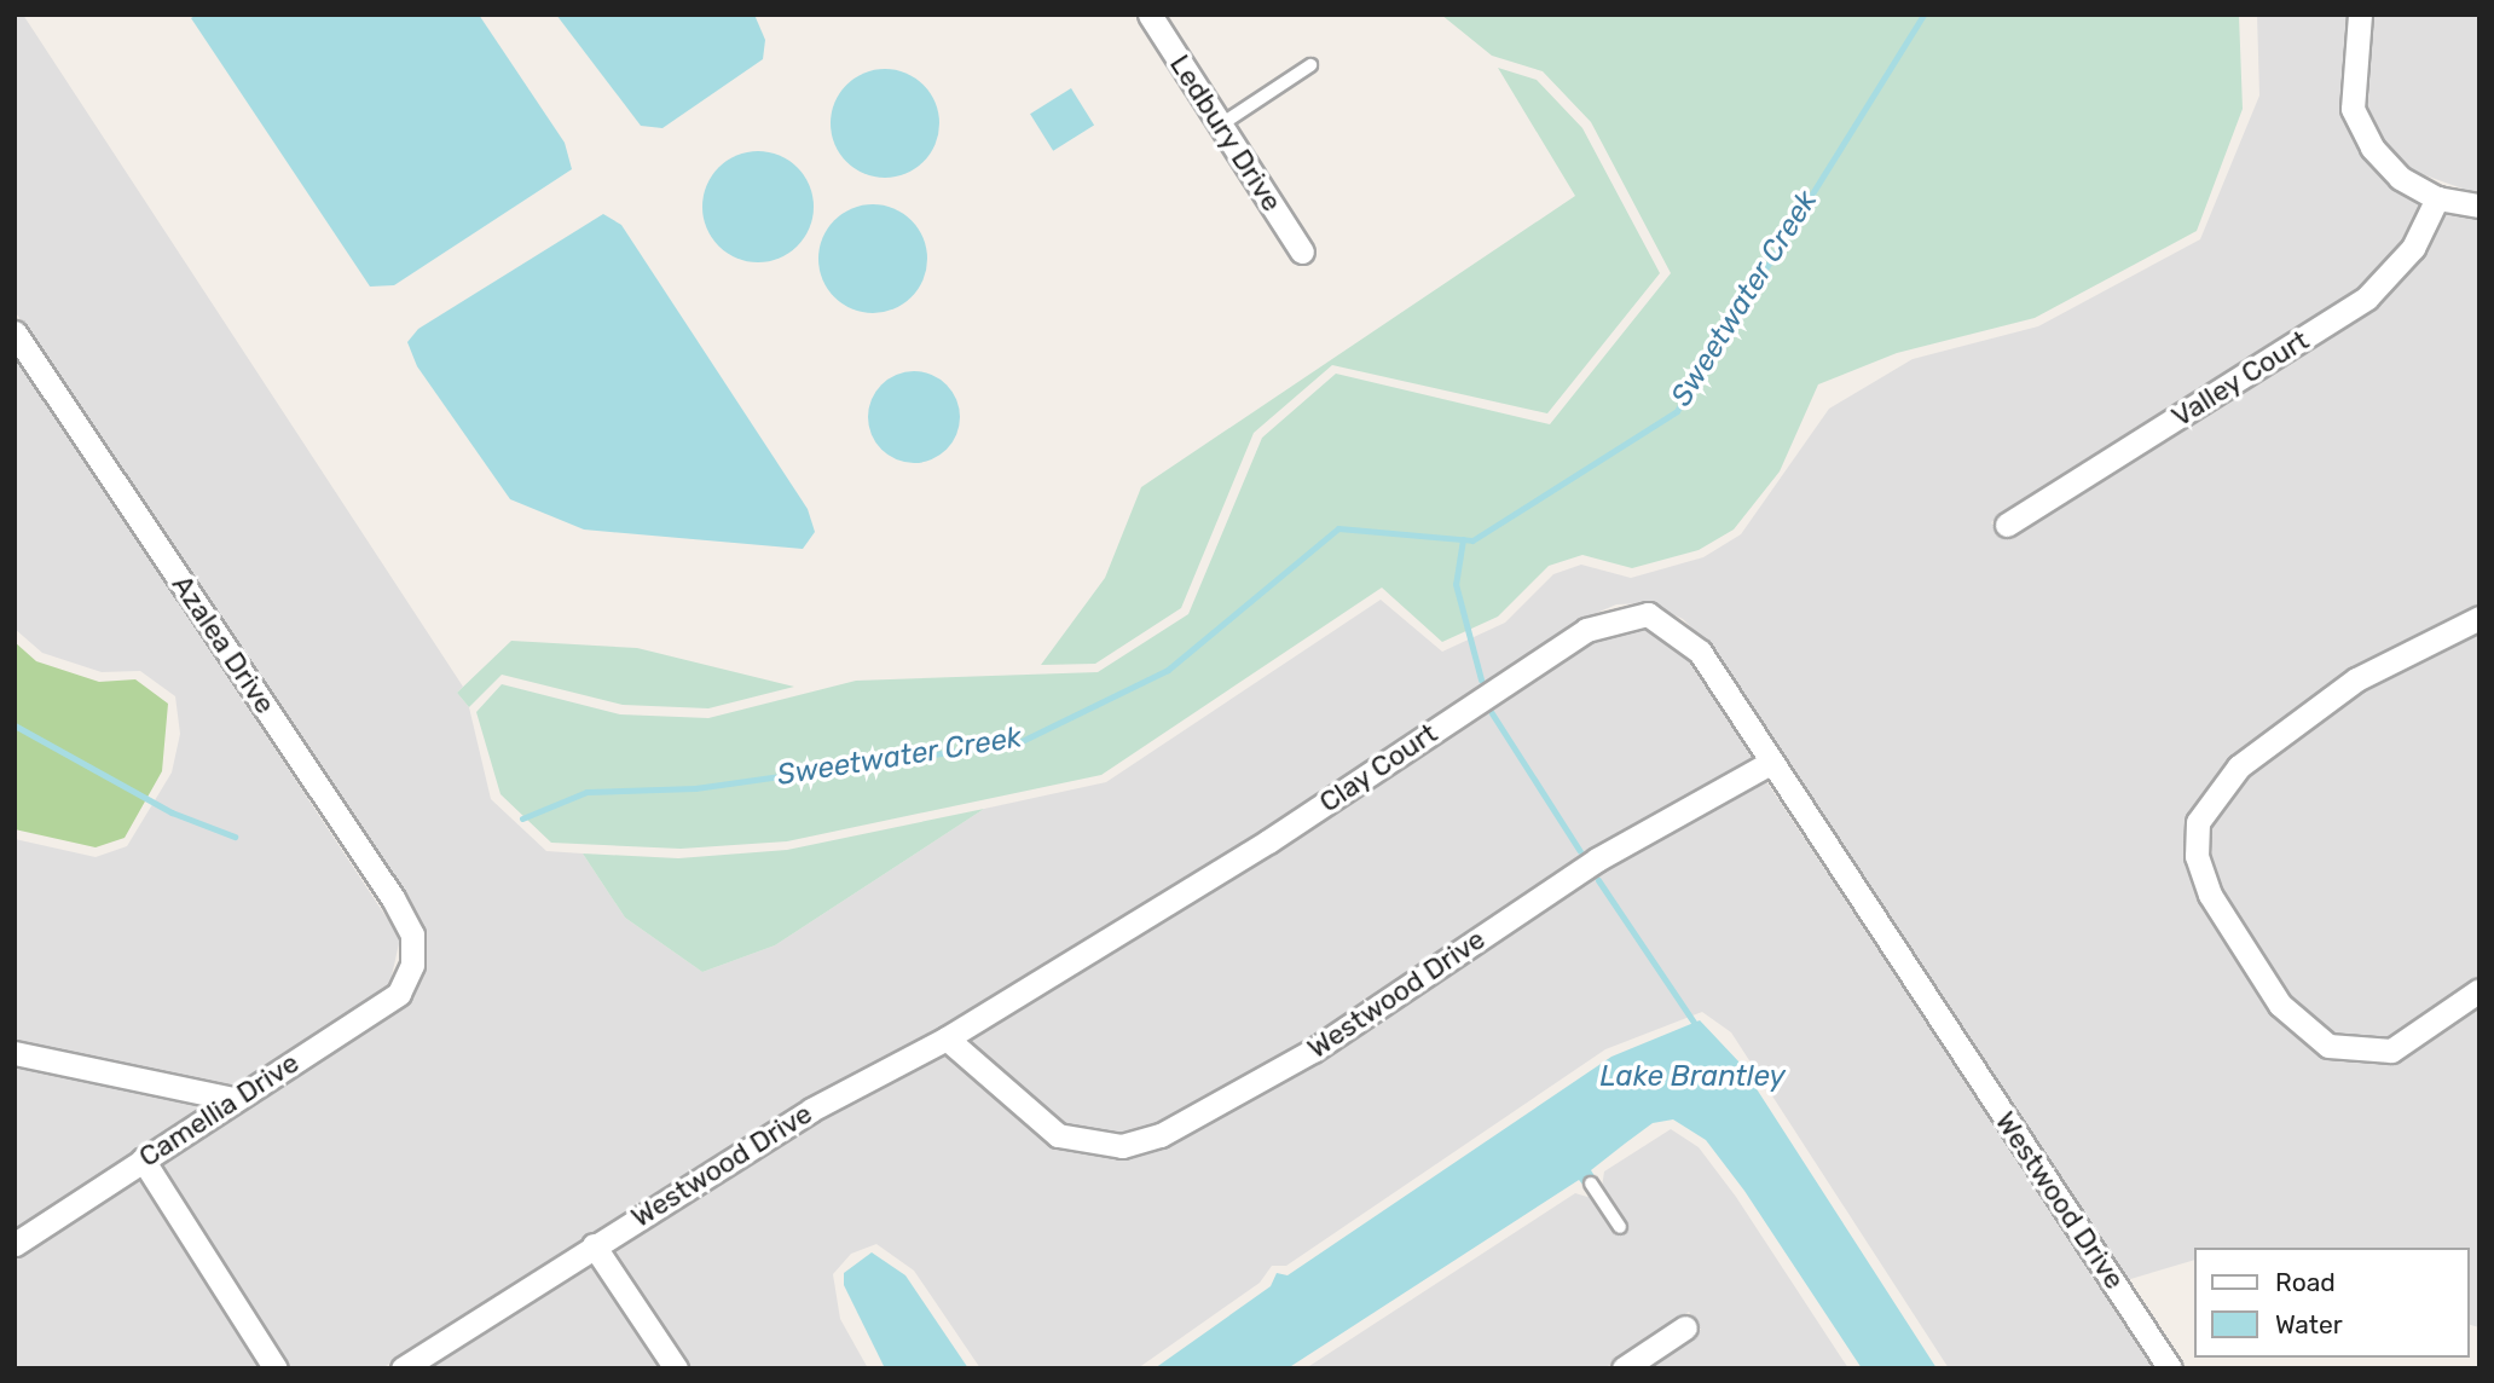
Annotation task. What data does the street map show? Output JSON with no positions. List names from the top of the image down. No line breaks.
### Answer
{"streets":{"street":["Ledbury Drive","Valley Court","Azalea Drive","Clay Court","Westwood Drive","Camellia Drive"]},"crossings":[["Azalea Drive","Camellia Drive"],["Clay Court","Westwood Drive"]],"water":["Sweetwater Creek","Lake Brantley"],"legend":["Road","Water"]}
